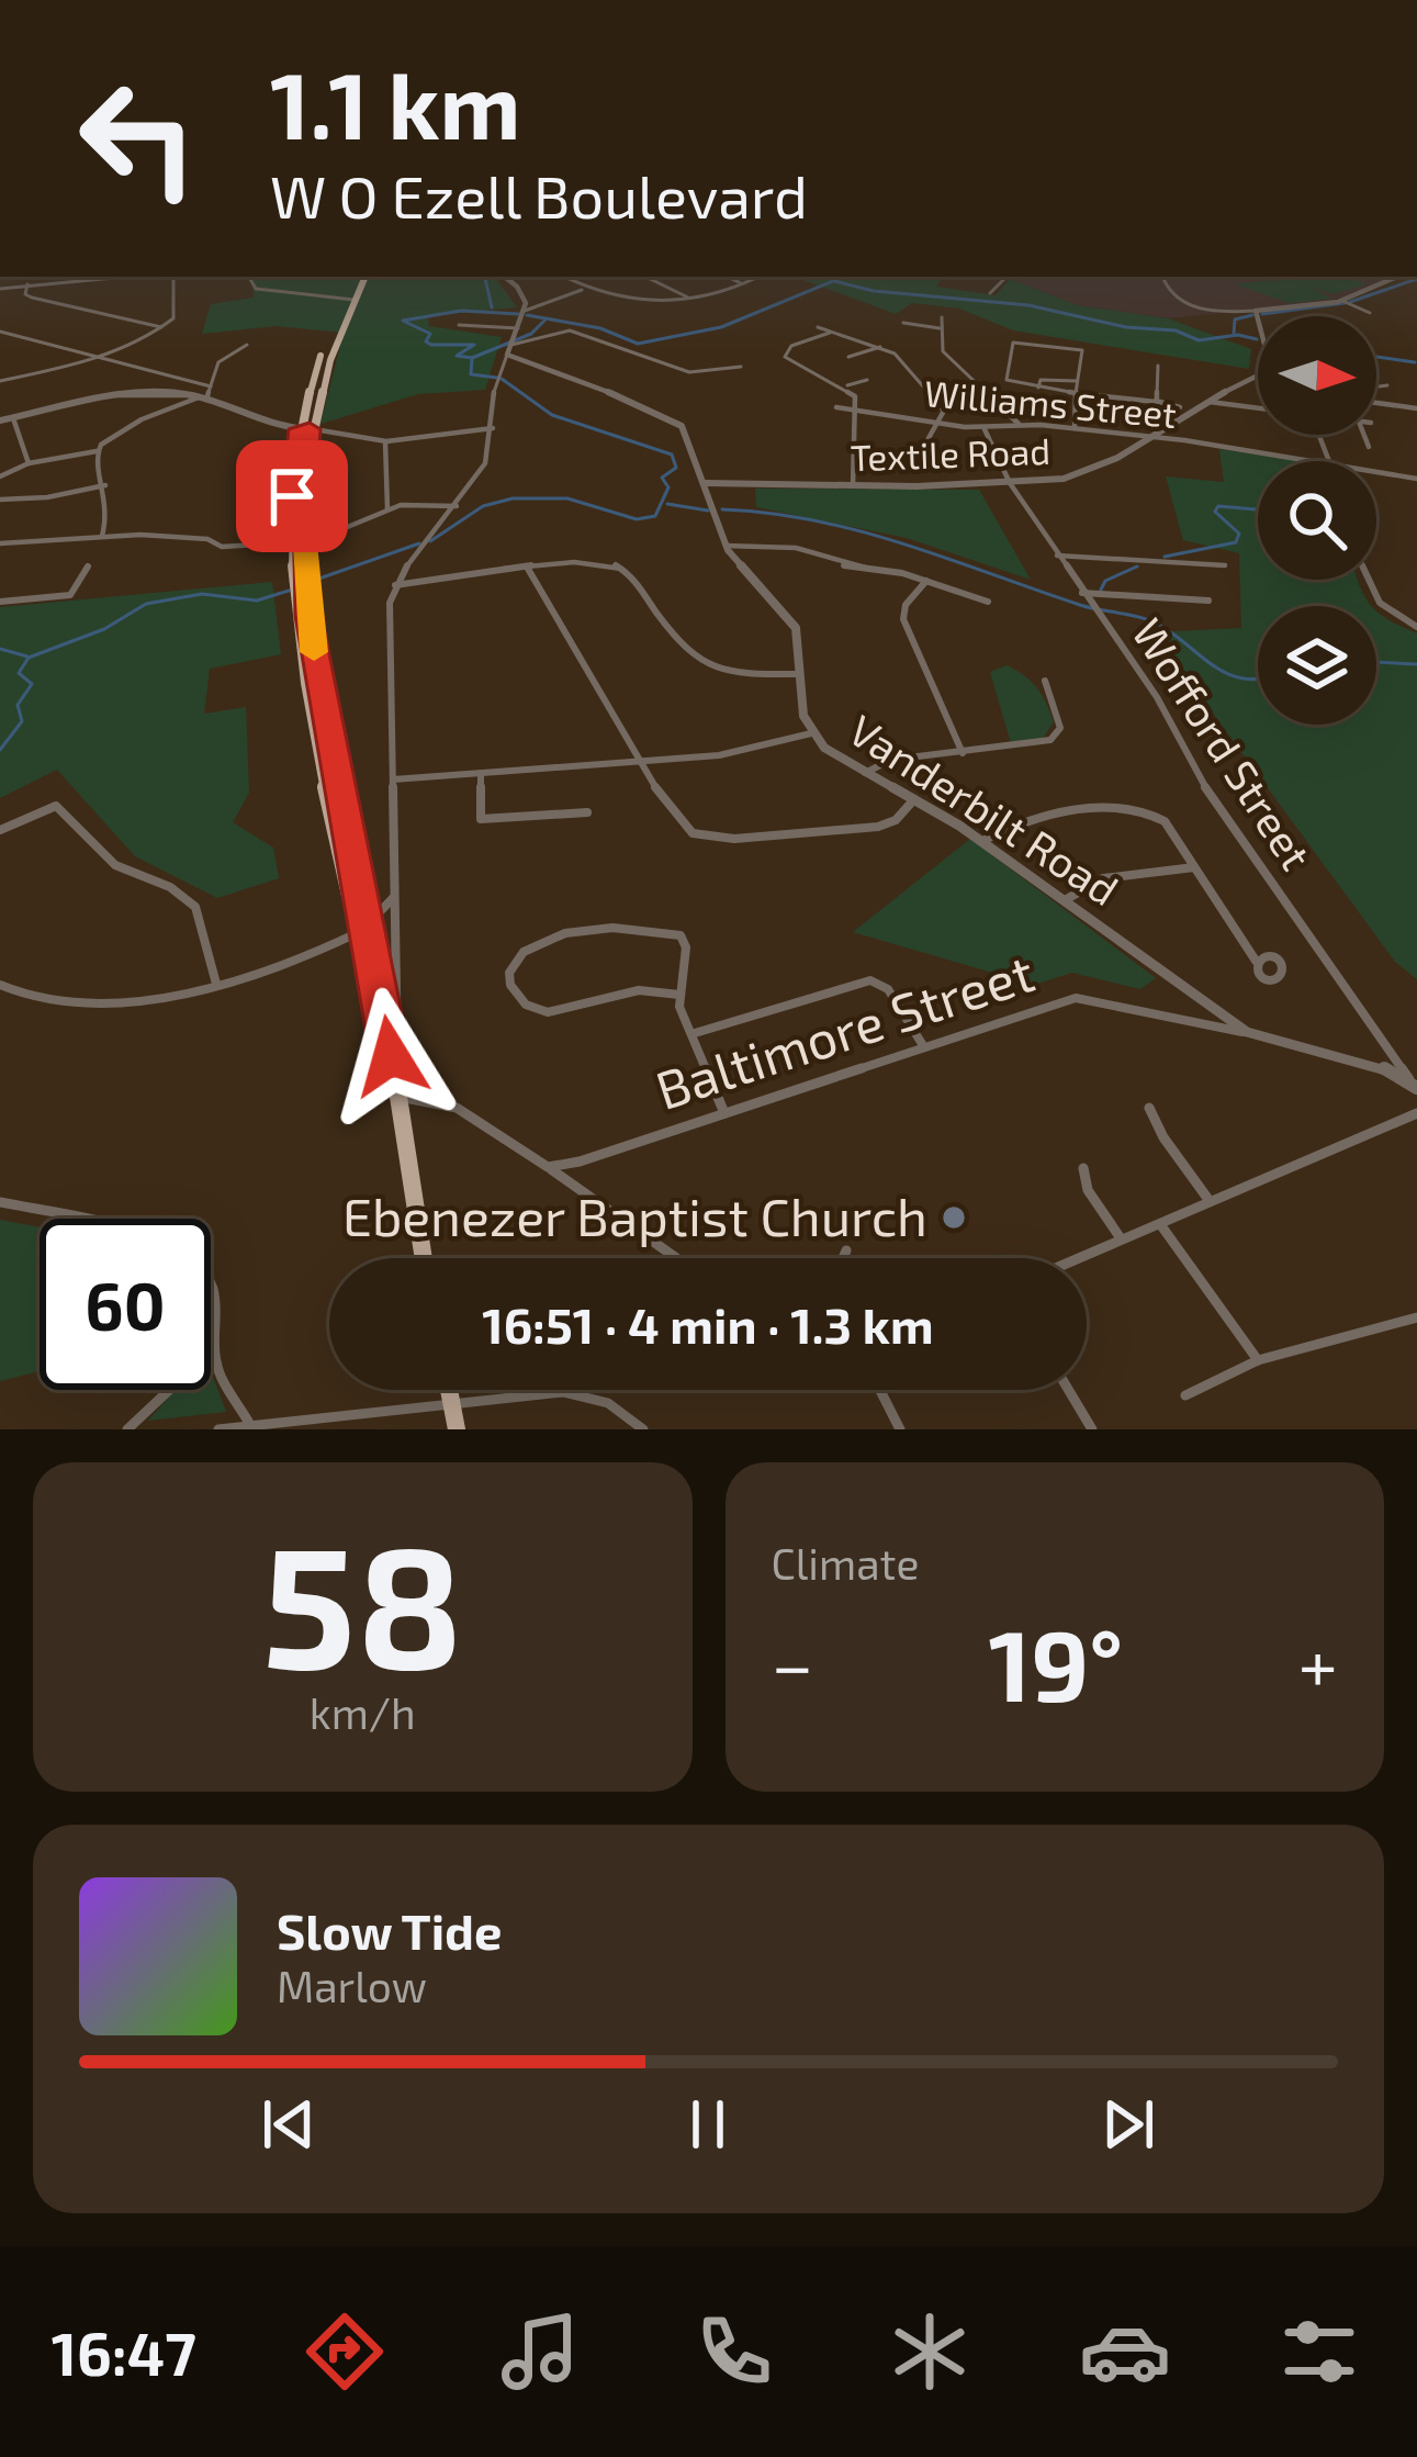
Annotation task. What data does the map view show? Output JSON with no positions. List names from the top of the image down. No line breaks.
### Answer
{"streets":{"street":["Williams Street","Textile Road","Wofford Street","Vanderbilt Road","Baltimore Street"]},"crossings":[["Williams Street","Textile Road"],["Williams Street","Wofford Street"],["Textile Road","Wofford Street"],["Textile Road","Vanderbilt Road"],["Wofford Street","Baltimore Street"],["Vanderbilt Road","Baltimore Street"]],"places":["Ebenezer Baptist Church"],"north":"right","page":{"turn":["1.1 km","W O Ezell Boulevard"],"limit":"60","trip":"16:51 · 4 min · 1.3 km","tile":[["58","km/h"],"Climate"],"heat":["−","19°","+"],"song":["Slow Tide","Marlow"],"tabs":"16:47"}}
